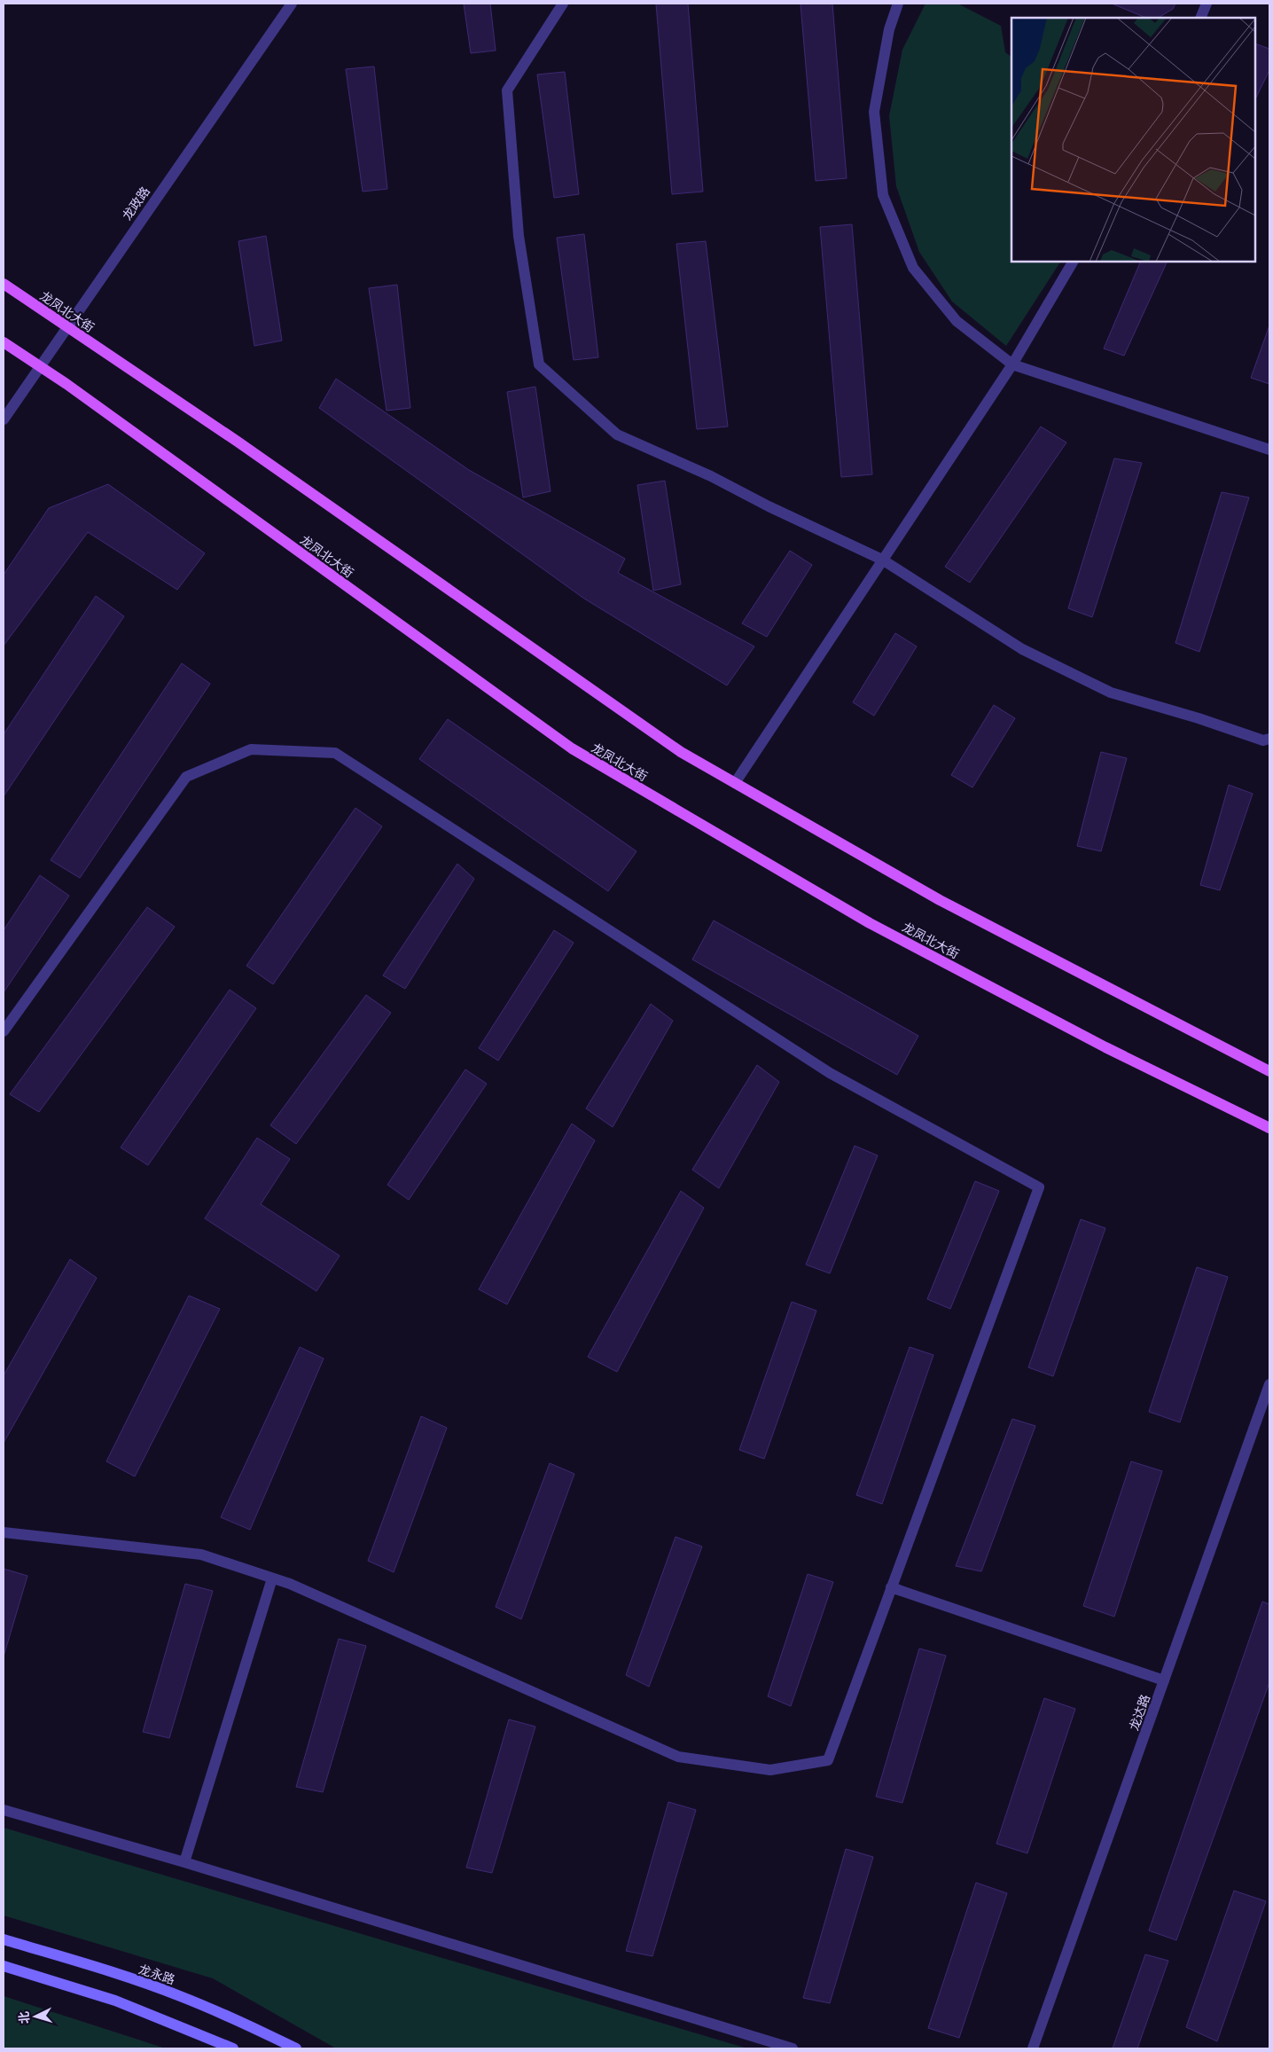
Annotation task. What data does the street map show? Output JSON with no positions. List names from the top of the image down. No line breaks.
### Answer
{"streets":{"main road":["龙凤北大街","龙永路"],"street":["龙政路","龙达路"]},"crossings":[["龙政路","龙凤北大街"]],"north":"left"}
